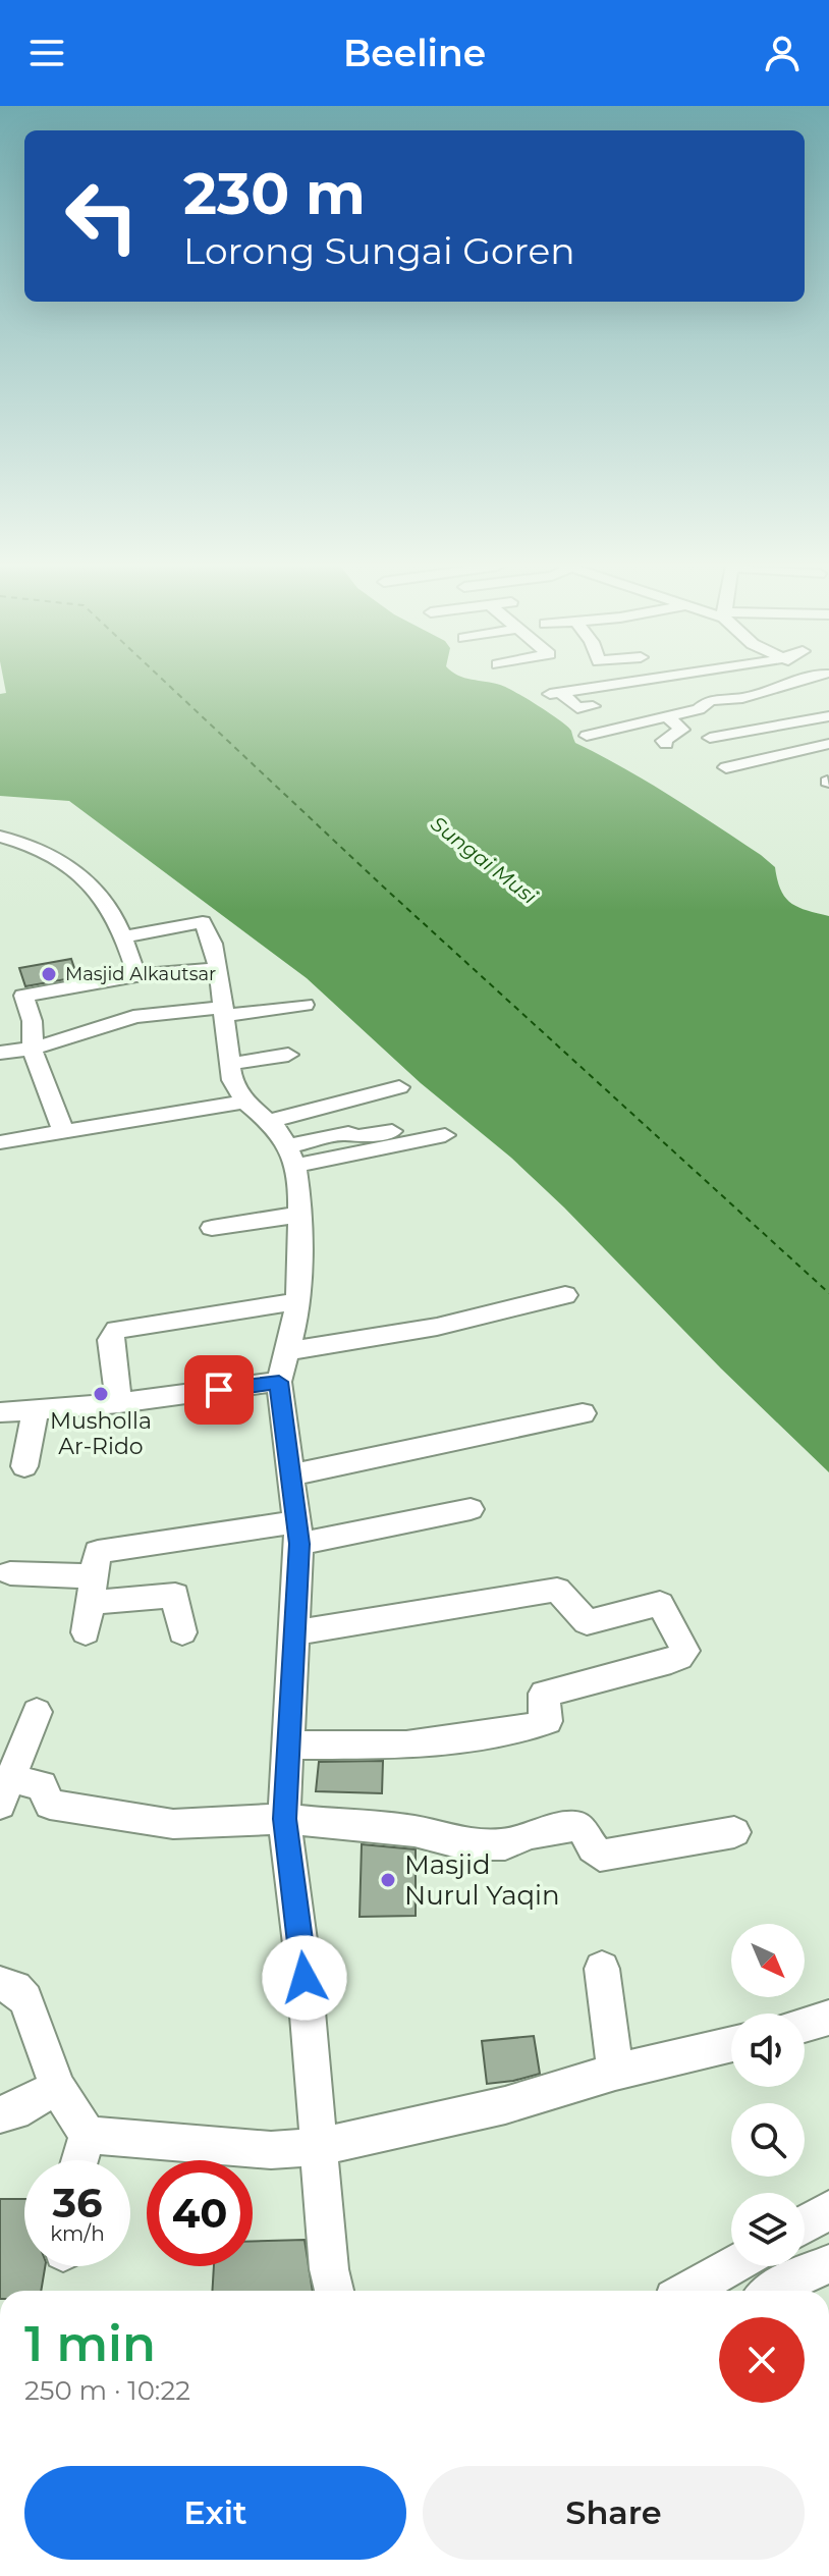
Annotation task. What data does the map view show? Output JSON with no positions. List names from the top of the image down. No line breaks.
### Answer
{"water":["Sungai Musi"],"places":["Masjid Alkautsar","Musholla Ar-Rido","Masjid Nurul Yaqin"],"north":"bottom right","page":{"header":"Beeline","turn":["230 m","Lorong Sungai Goren"],"speed":"36 km/h","limit":"40","heading":["1 min","250 m · 10:22"],"buttons":["Exit","Share"]}}
